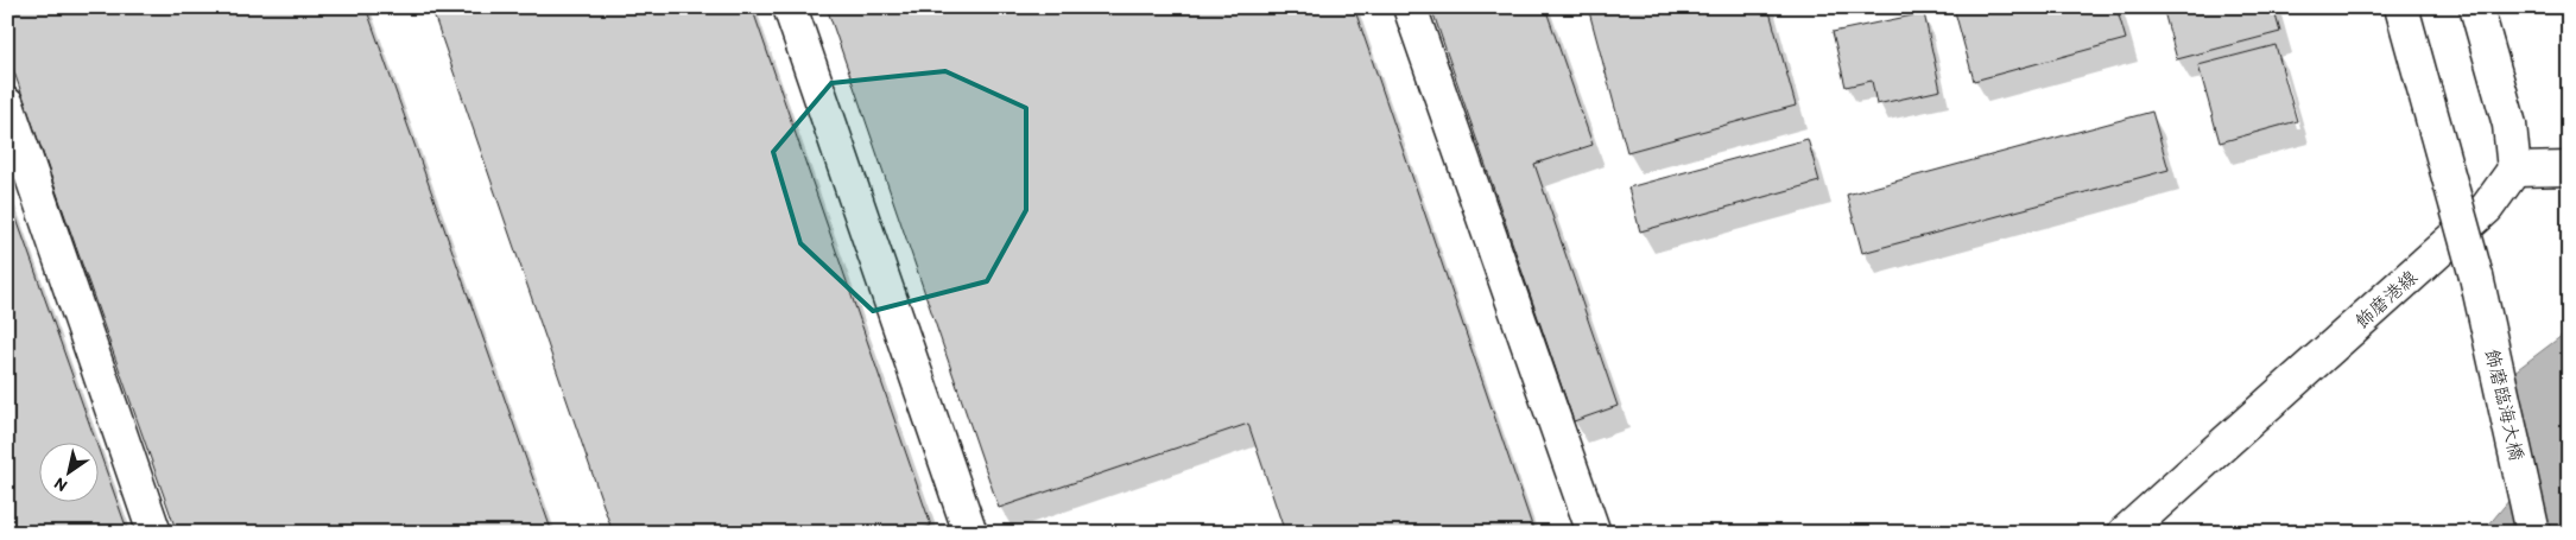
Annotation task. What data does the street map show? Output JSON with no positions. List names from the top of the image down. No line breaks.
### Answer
{"streets":{"main road":["飾磨港線","飾磨臨海大橋"]},"north":"bottom left"}
